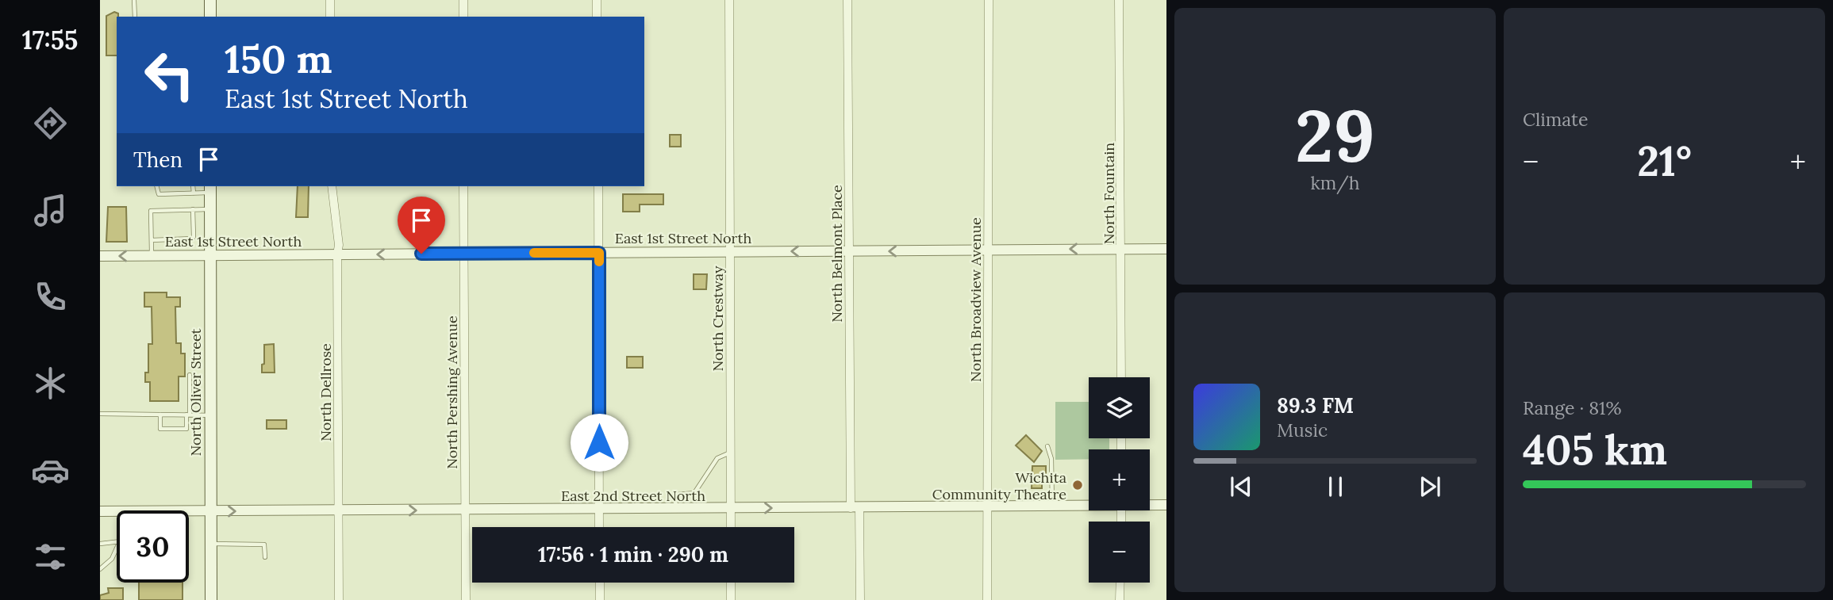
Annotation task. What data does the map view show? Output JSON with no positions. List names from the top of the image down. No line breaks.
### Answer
{"streets":{"main road":["North Oliver Street"],"street":["North Fountain","East 1st Street North","North Belmont Place","North Broadview Avenue","North Crestway","North Dellrose","North Pershing Avenue","East 2nd Street North"]},"crossings":[["North Fountain","East 1st Street North"],["East 1st Street North","North Belmont Place"],["East 1st Street North","North Broadview Avenue"],["East 1st Street North","North Crestway"],["East 1st Street North","North Oliver Street"],["East 1st Street North","North Dellrose"],["East 1st Street North","North Pershing Avenue"],["North Belmont Place","East 2nd Street North"],["North Broadview Avenue","East 2nd Street North"],["North Crestway","East 2nd Street North"],["North Oliver Street","East 2nd Street North"],["North Dellrose","East 2nd Street North"],["North Pershing Avenue","East 2nd Street North"]],"one_way":["East 1st Street North","East 2nd Street North"],"places":["Wichita Community Theatre"],"page":{"tabs":"17:55","tile":[["29","km/h"],"Climate",["Range · 81%","405 km"]],"turn":["150 m","East 1st Street North"],"then":"Then","heat":["−","21°","+"],"map_buttons":["+","−"],"song":["89.3 FM","Music"],"limit":"30","trip":"17:56 · 1 min · 290 m"}}
